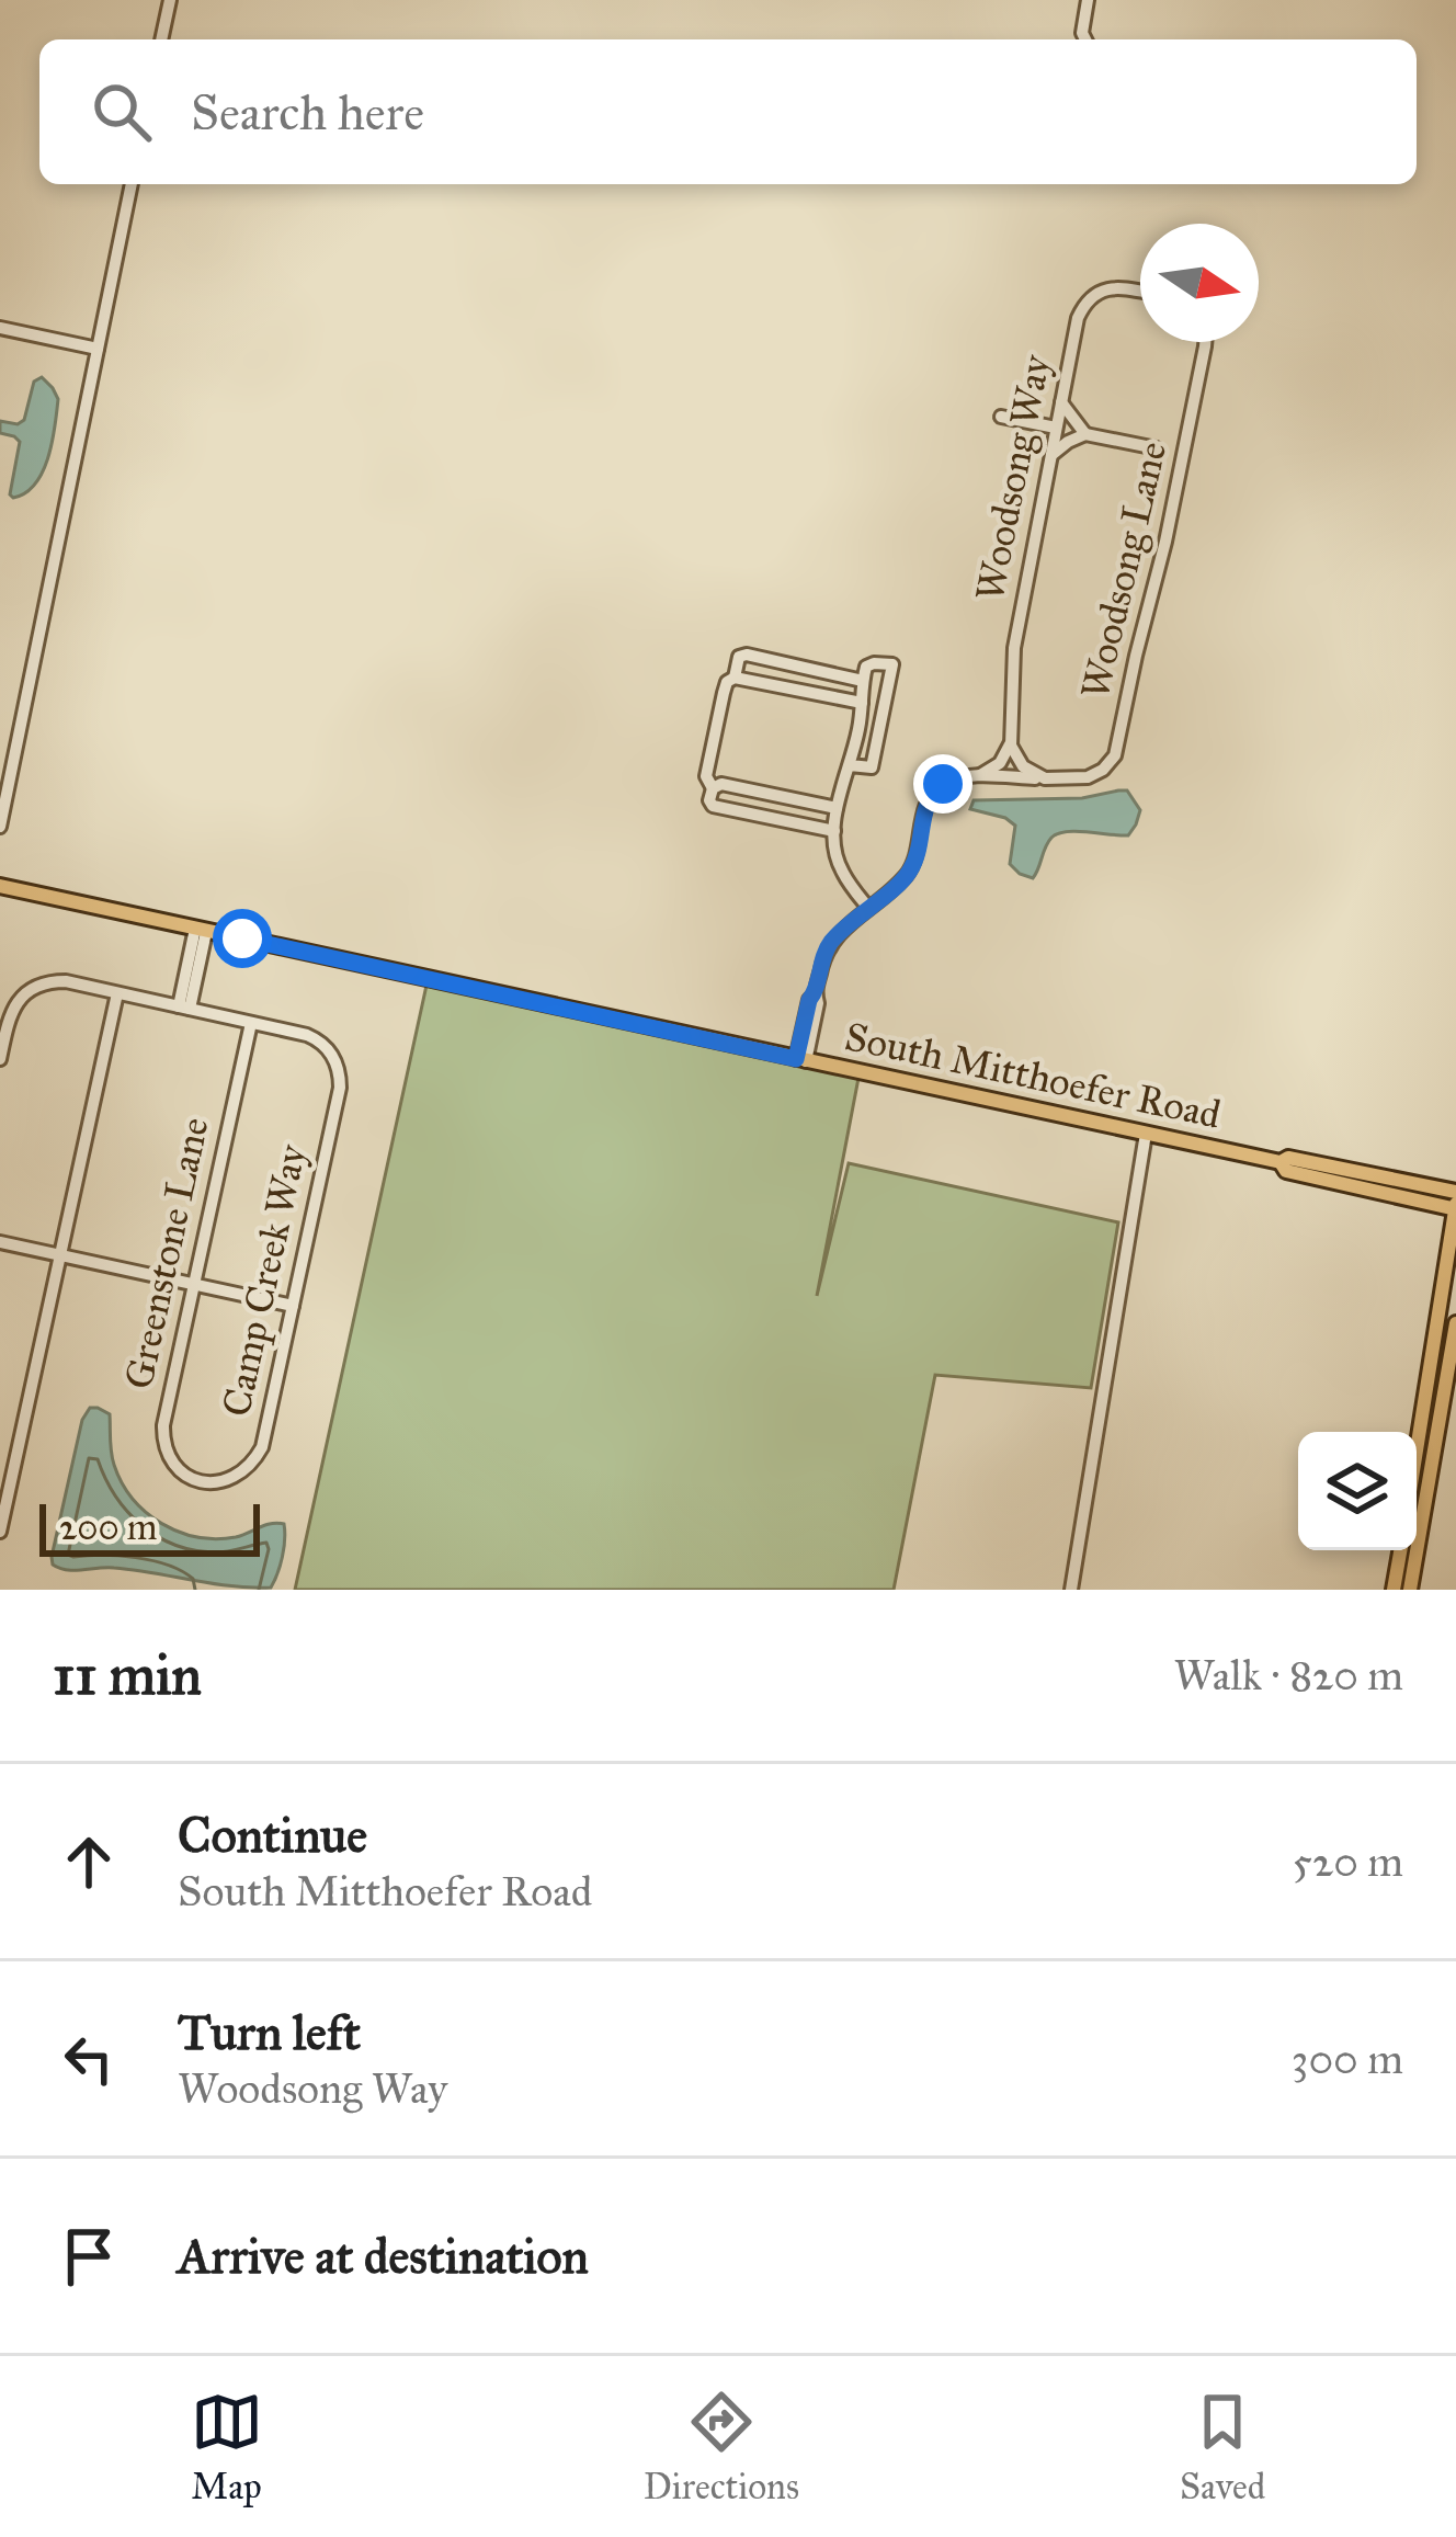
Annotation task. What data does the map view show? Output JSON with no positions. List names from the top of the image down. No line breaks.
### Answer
{"streets":{"main road":["South Mitthoefer Road"],"street":["Woodsong Way","Woodsong Lane","Greenstone Lane","Camp Creek Way"]},"crossings":[["Greenstone Lane","Camp Creek Way"]],"scale_bar":"200 m","north":"right","page":{"search":"Search here","scale":"200 m","heading":["11 min","Walk · 820 m"],"list":[["Continue","South Mitthoefer Road","520 m"],["Turn left","Woodsong Way","300 m"],"Arrive at destination"],"nav":["Map","Directions","Saved"]}}
